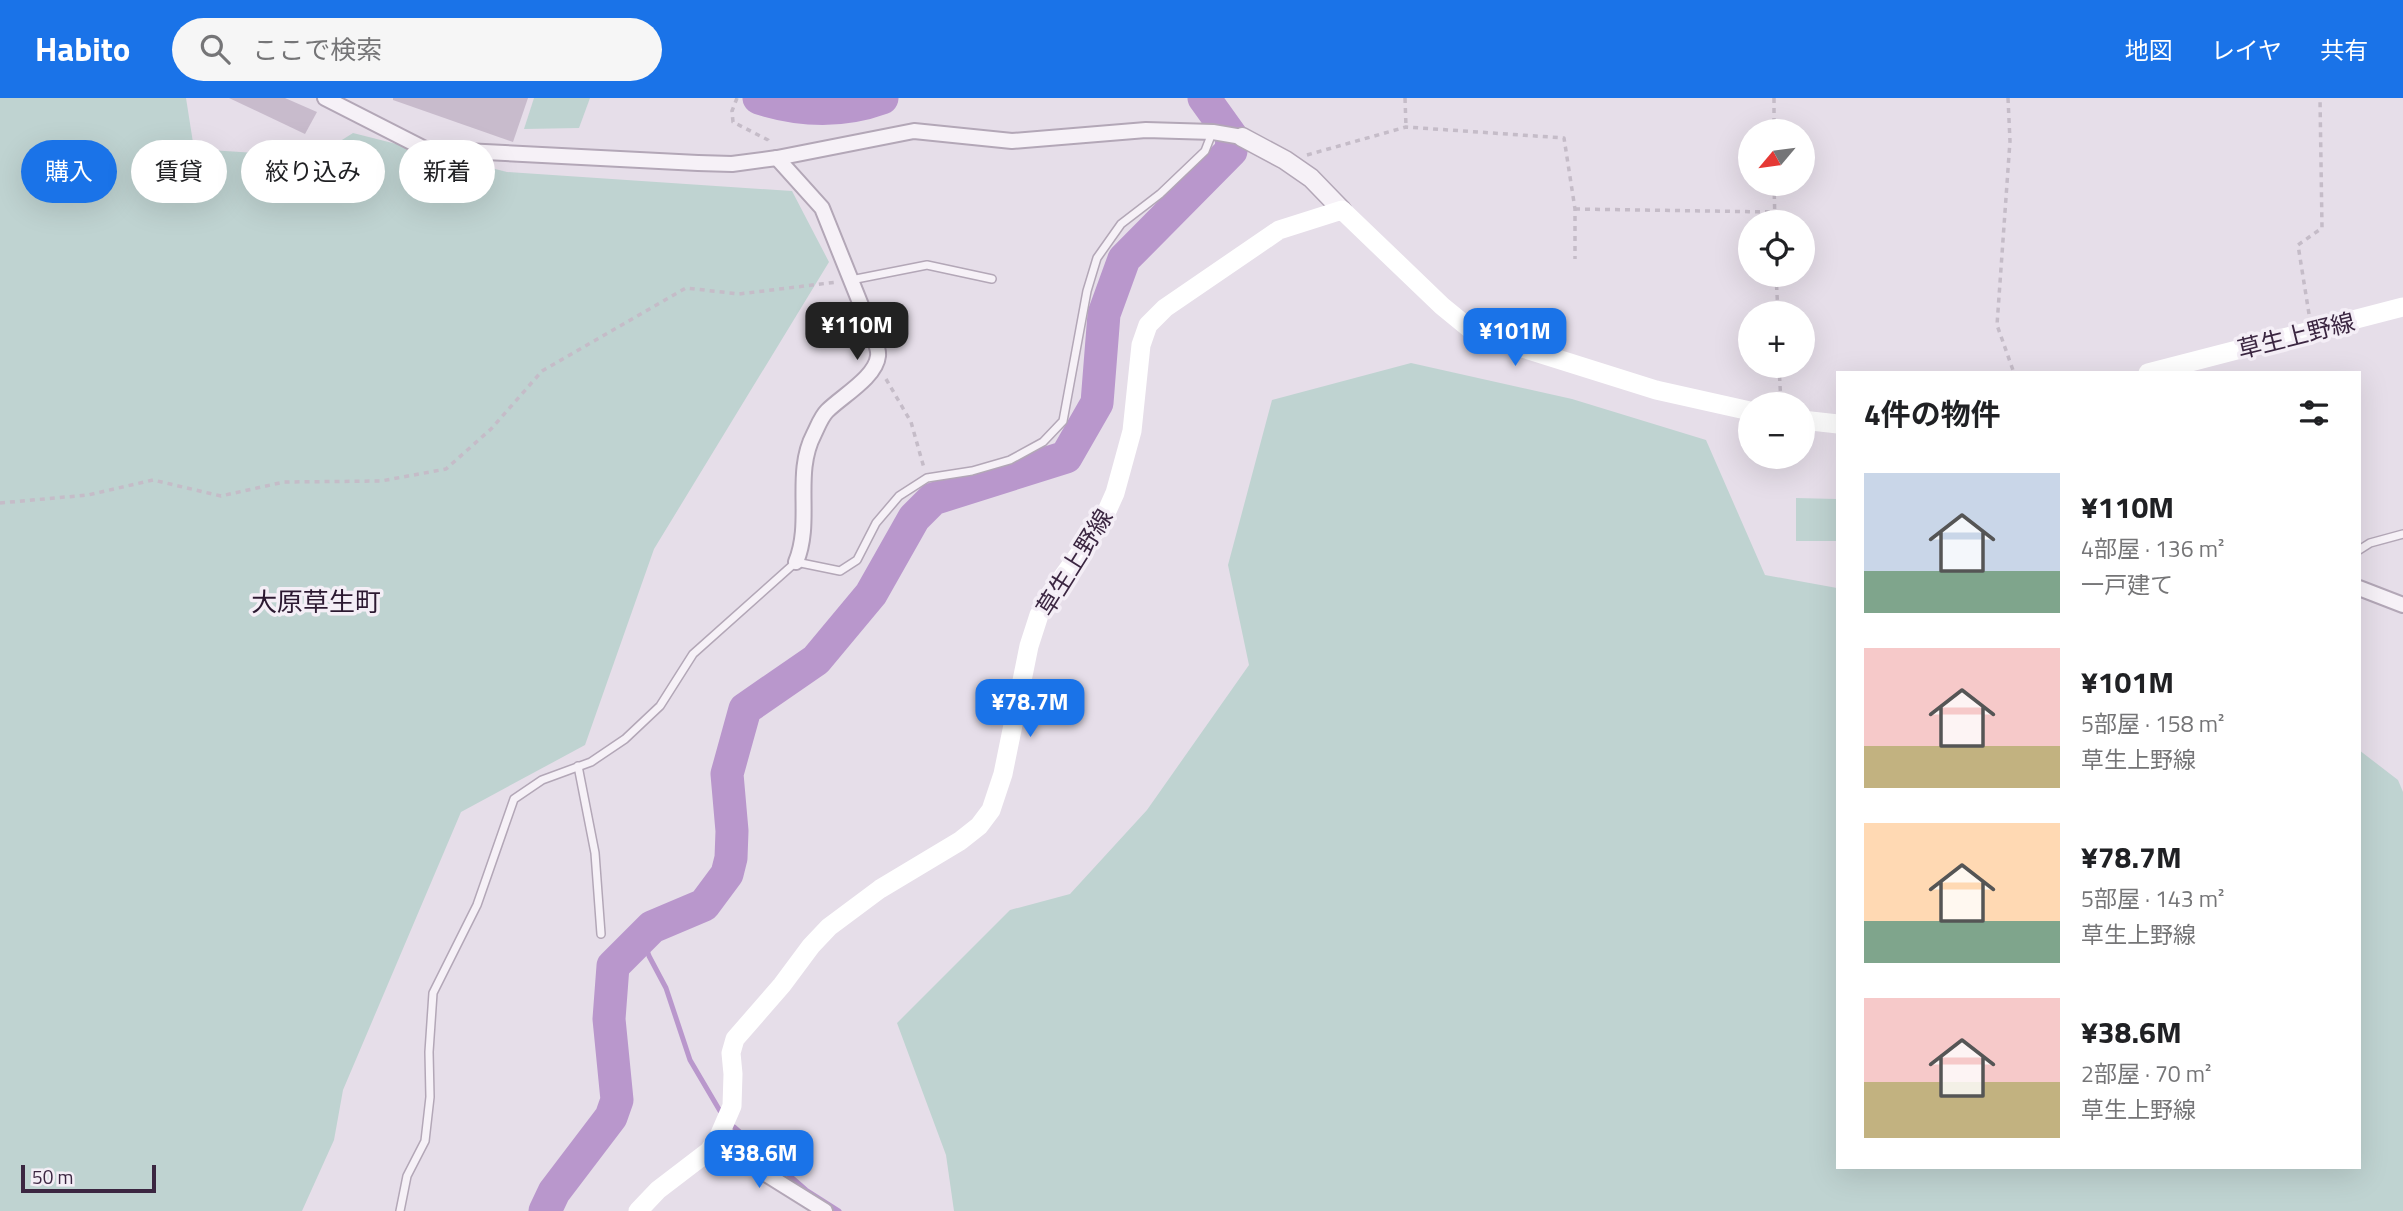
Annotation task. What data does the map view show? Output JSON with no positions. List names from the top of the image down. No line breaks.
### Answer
{"streets":{"main road":["草生上野線"]},"districts":["大原草生町"],"scale_bar":"50 m","north":"bottom left","page":{"header":"Habito","search":"ここで検索","nav":["地図","レイヤ","共有"],"map_buttons":["+","−"],"chip":["購入","賃貸","絞り込み","新着"],"price":["¥110M","¥101M","¥78.7M","¥38.6M"],"heading":"4件の物件","list":[{"name":"¥110M","note":"4部屋 · 136 m² · 一戸建て"},{"name":"¥101M","note":"5部屋 · 158 m² · 草生上野線"},{"name":"¥78.7M","note":"5部屋 · 143 m² · 草生上野線"},{"name":"¥38.6M","note":"2部屋 · 70 m² · 草生上野線"}],"scale":"50 m"}}
